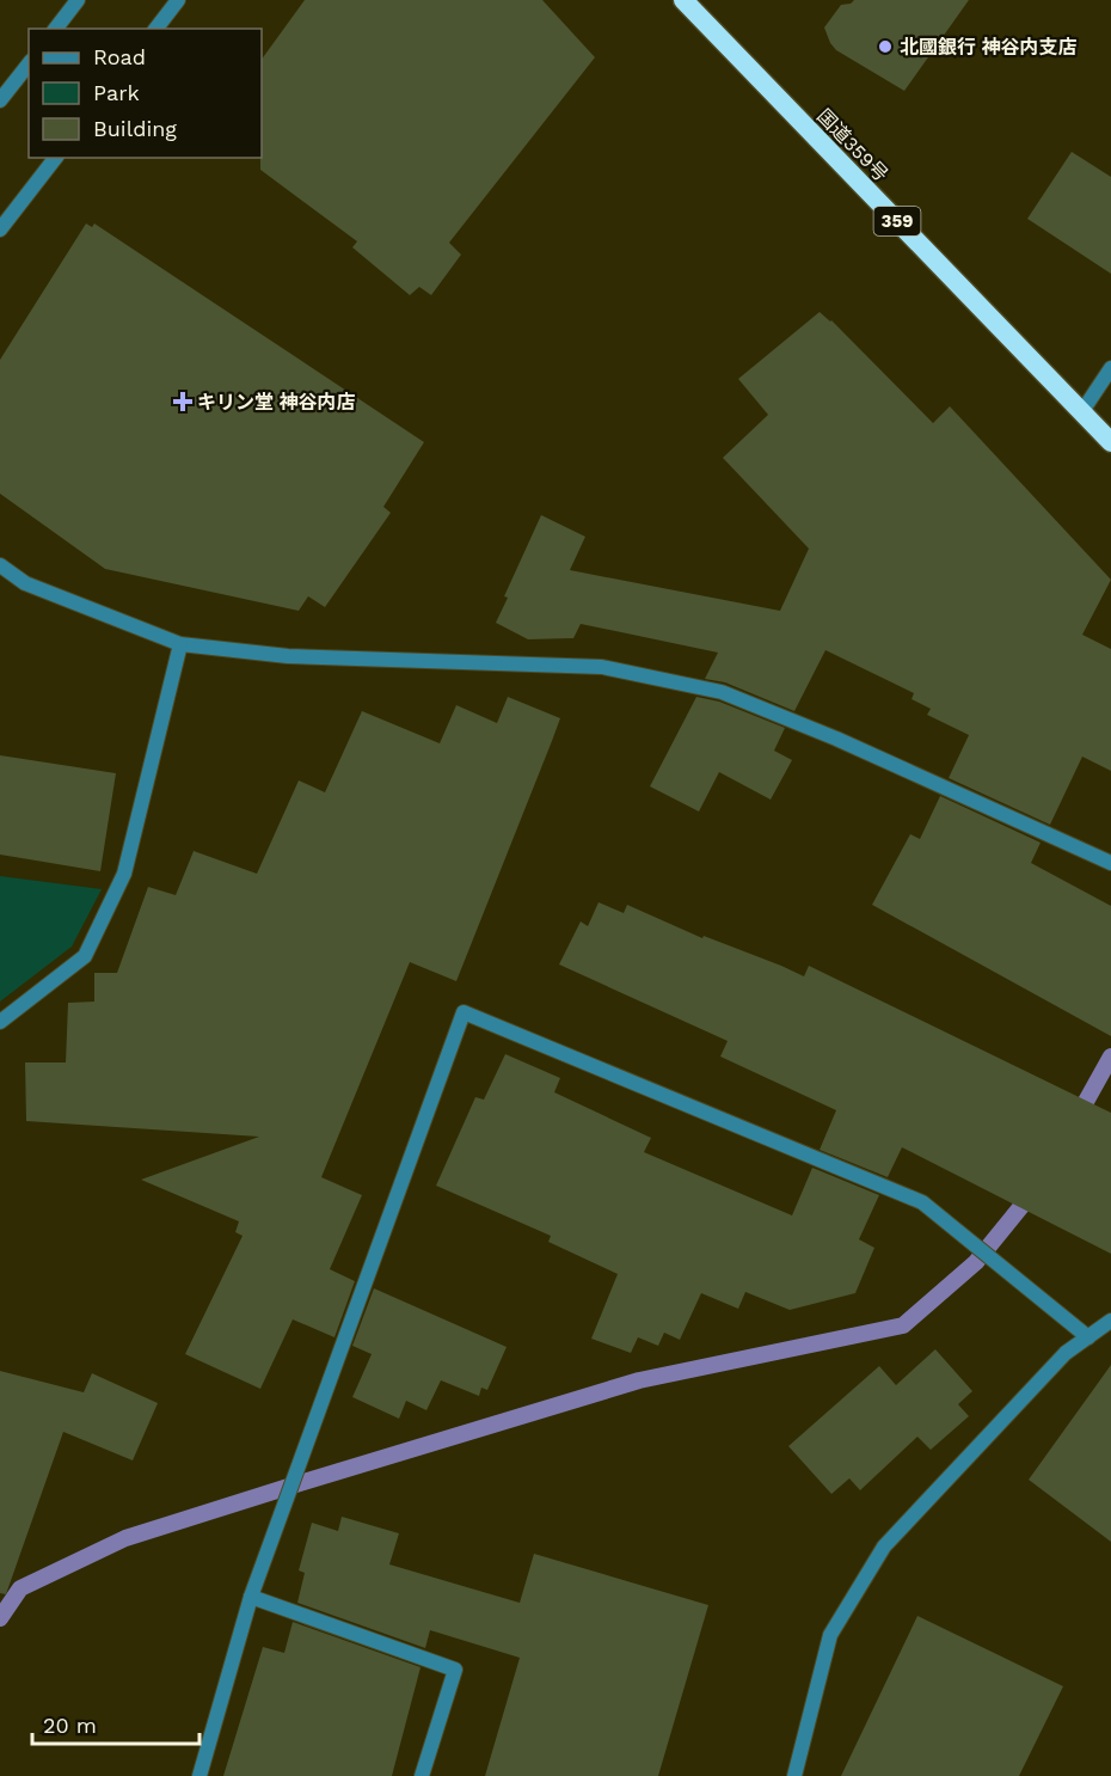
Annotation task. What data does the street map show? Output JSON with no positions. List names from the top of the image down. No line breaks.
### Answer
{"streets":{"highway":["国道359号","359"]},"places":{"other":["北國銀行 神谷内支店"],"health":["キリン堂 神谷内店"]},"legend":["Road","Park","Building"],"scale_bar":"20 m"}
